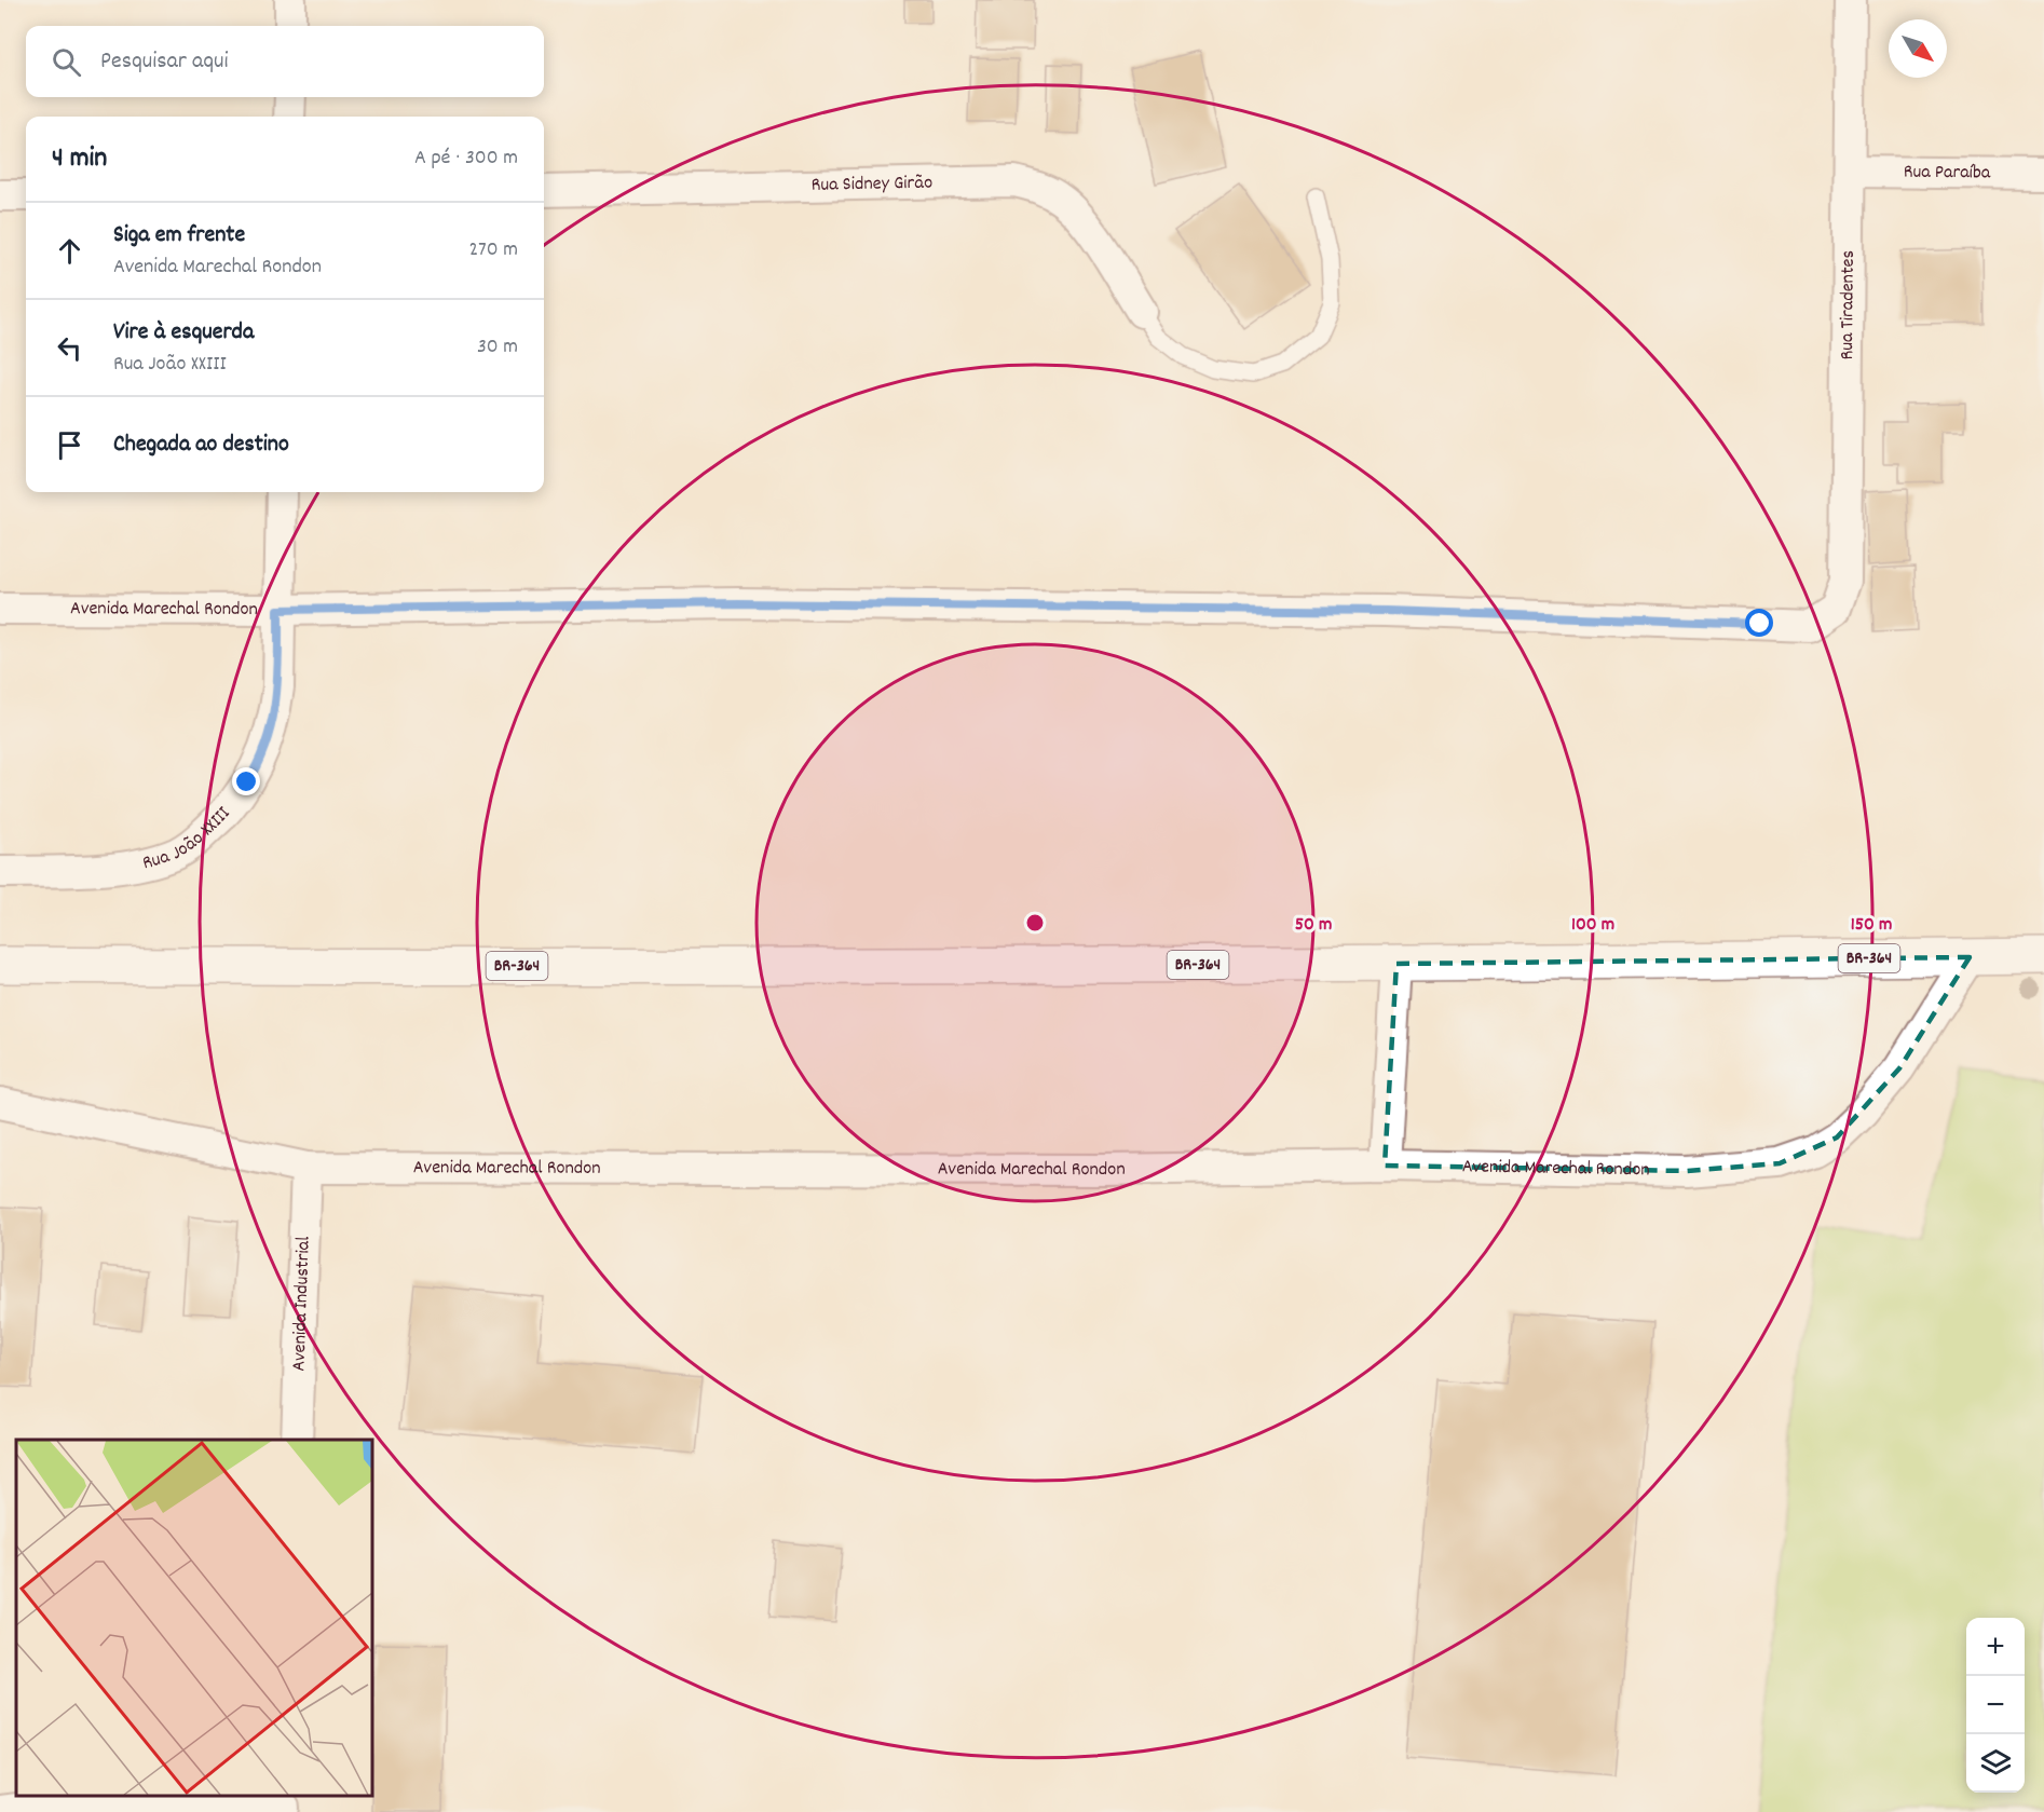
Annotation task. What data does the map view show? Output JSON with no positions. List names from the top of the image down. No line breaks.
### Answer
{"streets":{"highway":["BR-364"],"street":["Rua Paraíba","Rua Sidney Girão","Rua Tiradentes","Avenida Marechal Rondon","Rua João XXIII","Avenida Industrial"]},"crossings":[["Rua Paraíba","Rua Tiradentes"],["Rua Tiradentes","Avenida Marechal Rondon"],["Avenida Marechal Rondon","Rua João XXIII"],["Avenida Marechal Rondon","BR-364"],["Avenida Marechal Rondon","Avenida Industrial"]],"north":"bottom right","page":{"search":"Pesquisar aqui","heading":["4 min","A pé · 300 m"],"list":[["Siga em frente","Avenida Marechal Rondon","270 m"],["Vire à esquerda","Rua João XXIII","30 m"],"Chegada ao destino"],"map_buttons":["+","−"]},"rings":["50 m","100 m","150 m"]}
